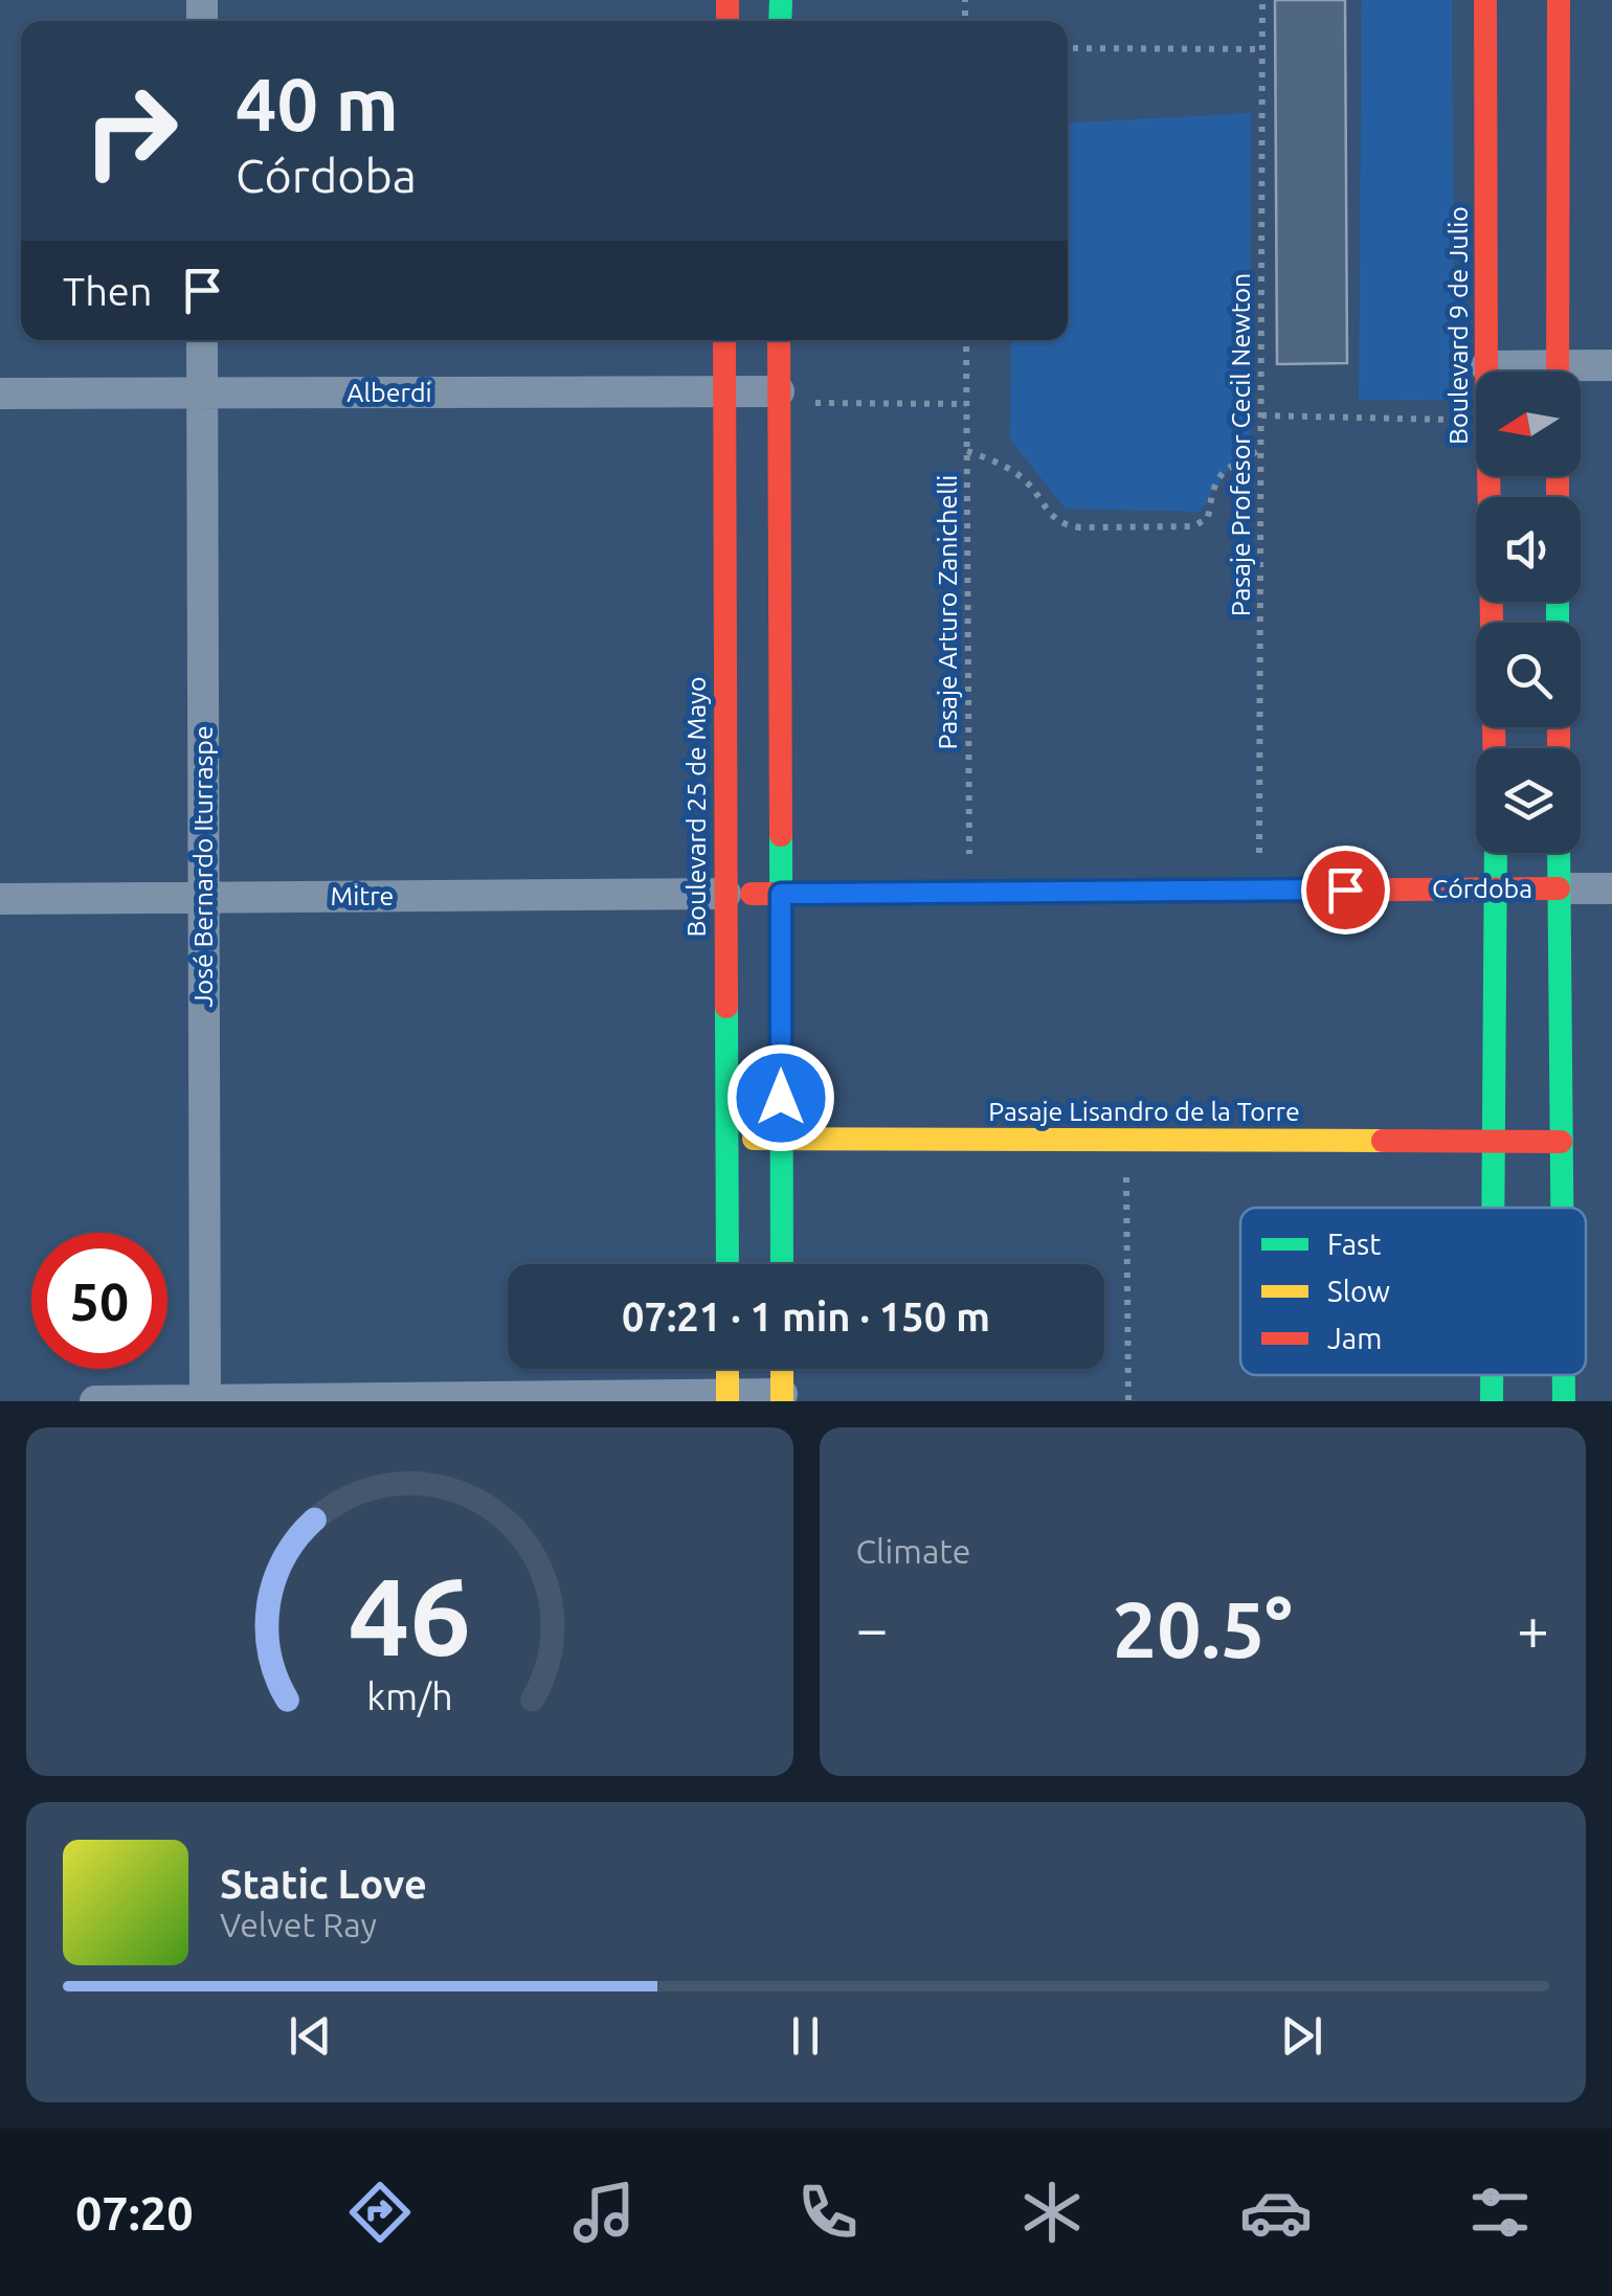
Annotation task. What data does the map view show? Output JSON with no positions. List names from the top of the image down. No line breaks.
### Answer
{"streets":{"main road":["Boulevard 9 de Julio","Boulevard 25 de Mayo","Córdoba","Pasaje Lisandro de la Torre"],"street":["Alberdi","José Bernardo Iturraspe","Mitre"],"path":["Pasaje Profesor Cecil Newton","Pasaje Arturo Zanichelli"]},"crossings":[["Alberdi","Boulevard 25 de Mayo"],["Alberdi","José Bernardo Iturraspe"],["Pasaje Profesor Cecil Newton","Córdoba"],["Pasaje Arturo Zanichelli","Córdoba"],["Boulevard 25 de Mayo","Córdoba"],["Boulevard 25 de Mayo","Mitre"],["Boulevard 25 de Mayo","Pasaje Lisandro de la Torre"],["José Bernardo Iturraspe","Mitre"],["Córdoba","Mitre"]],"legend":["Fast","Slow","Jam"],"north":"left","page":{"turn":["40 m","Córdoba"],"then":"Then","limit":"50","trip":"07:21 · 1 min · 150 m","tile":"Climate","heat":["−","20.5°","+"],"song":["Static Love","Velvet Ray"],"tabs":"07:20","gauge":["46","km/h"]}}
